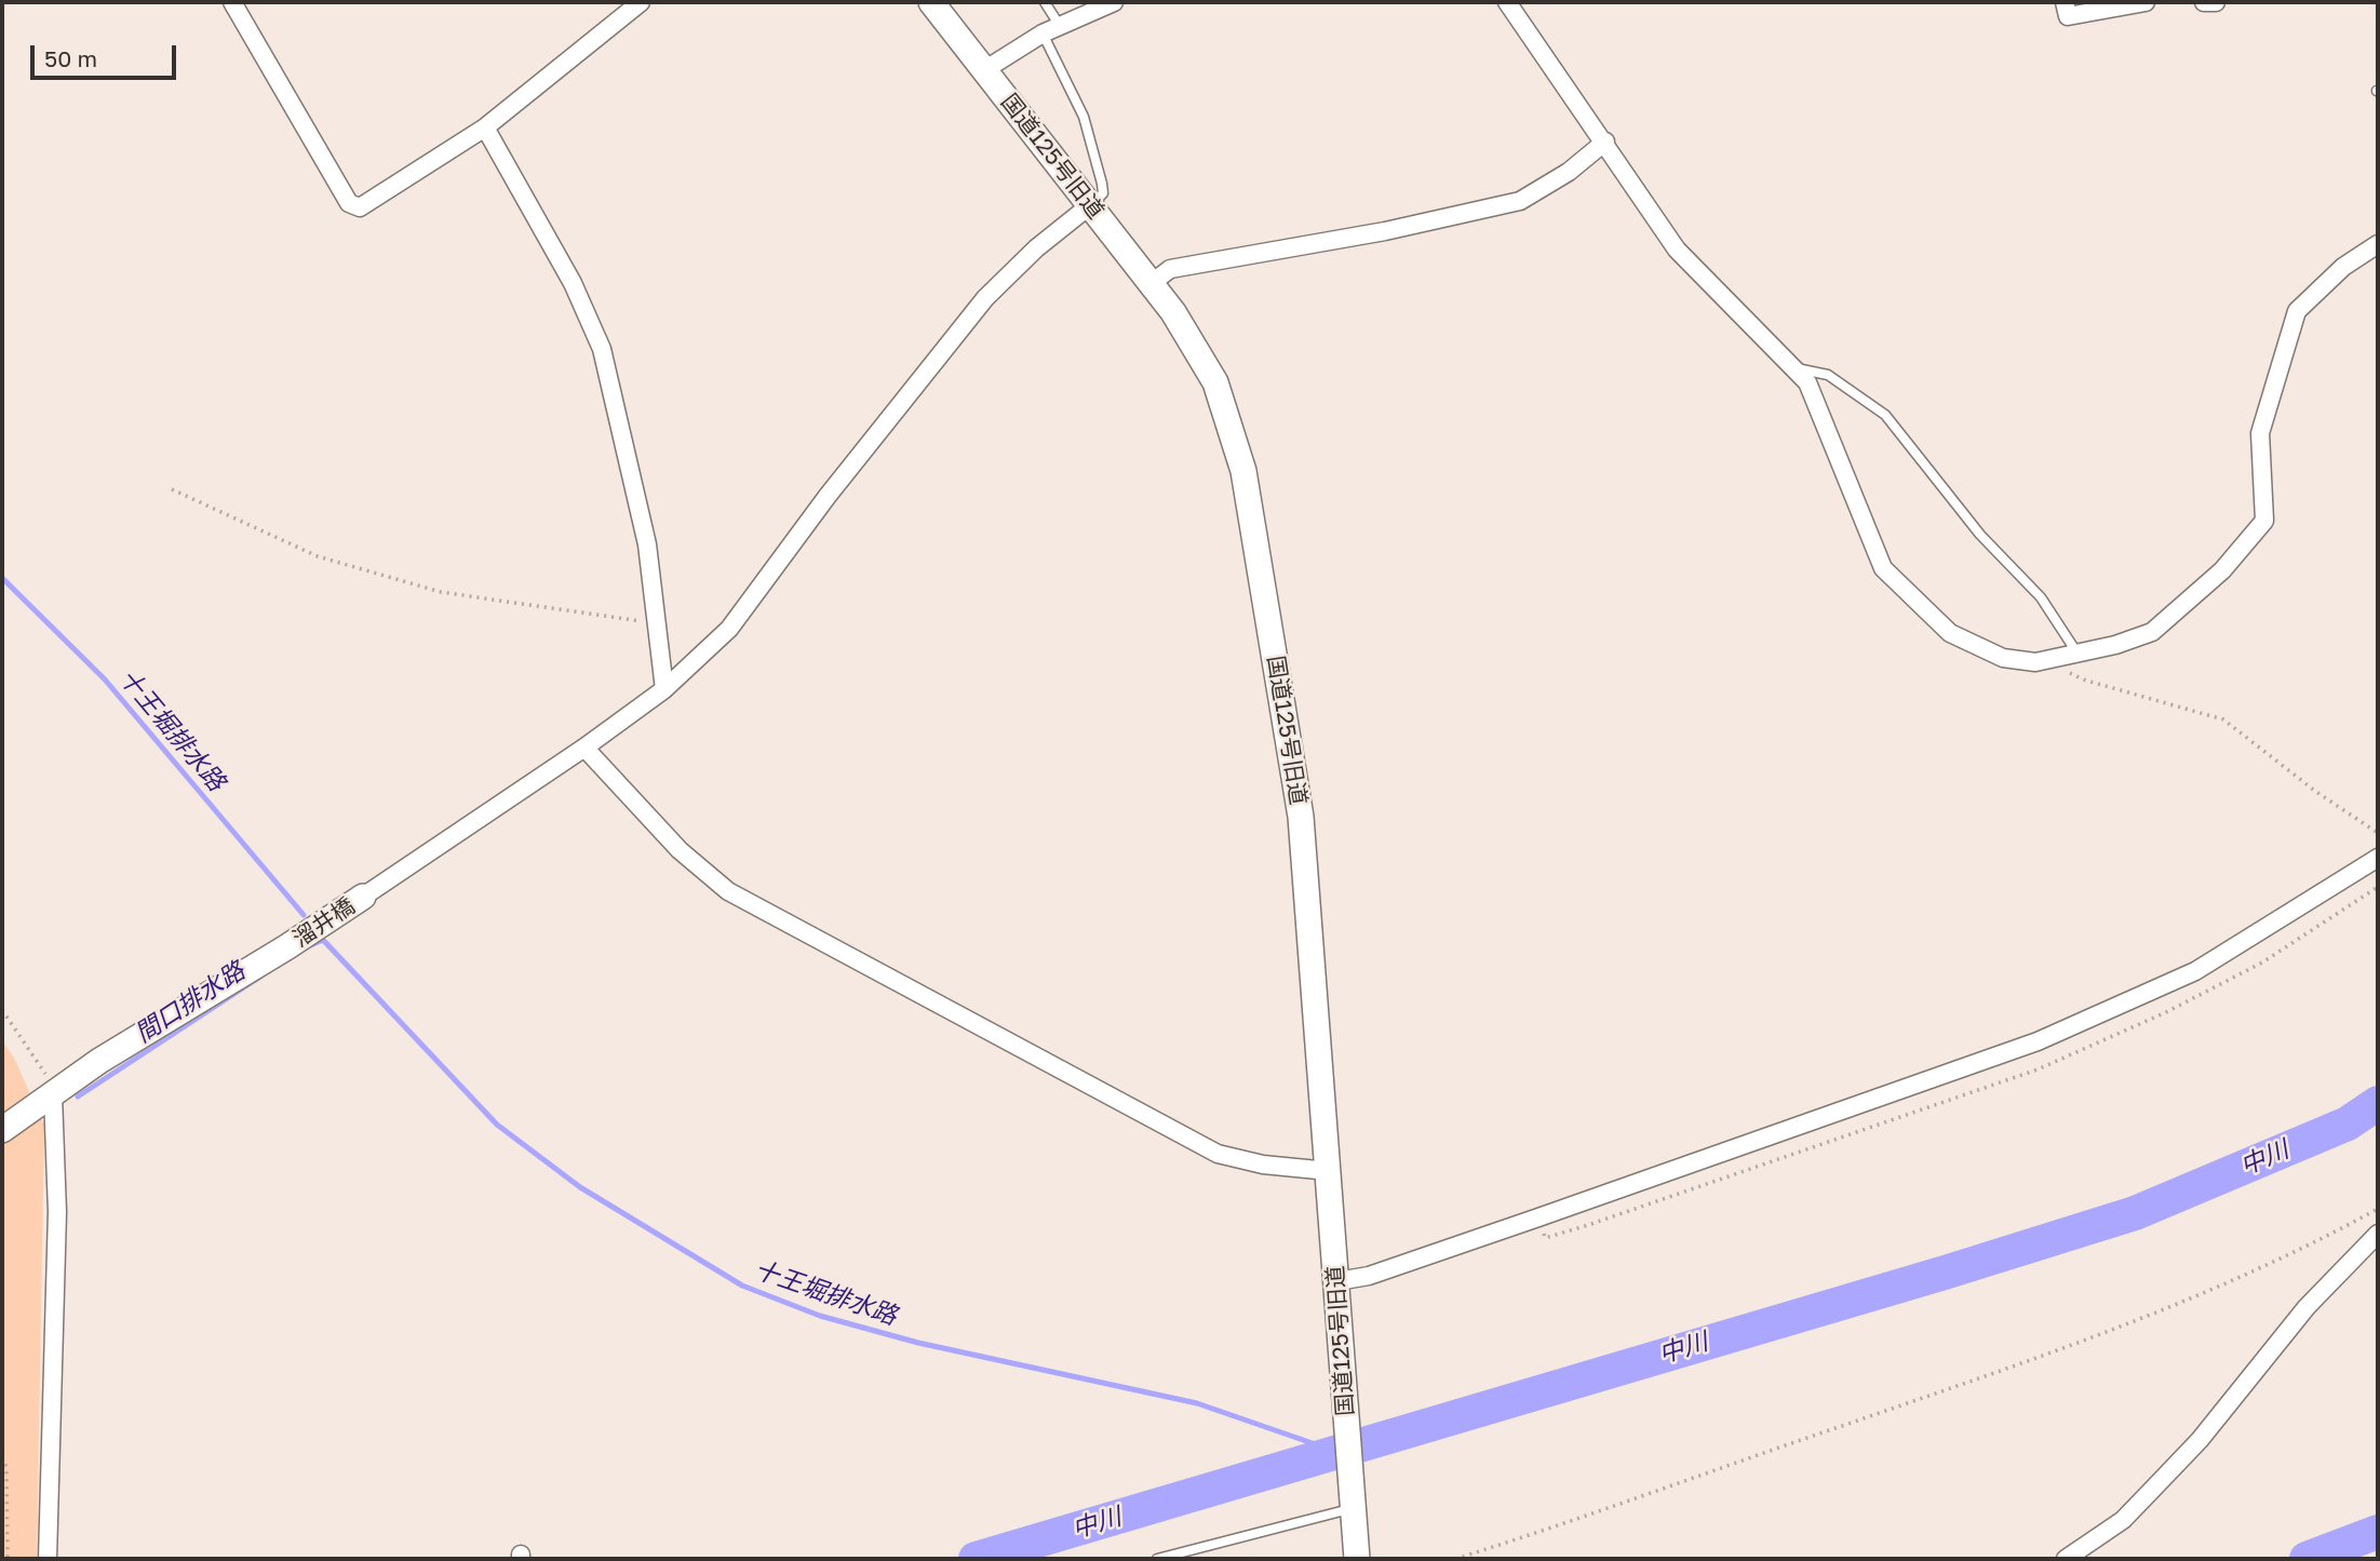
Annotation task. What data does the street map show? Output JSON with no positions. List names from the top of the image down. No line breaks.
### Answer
{"streets":{"street":["国道125号旧道","溜井橋"]},"water":["十王堀排水路","間口排水路","中川"],"scale_bar":"50 m"}
